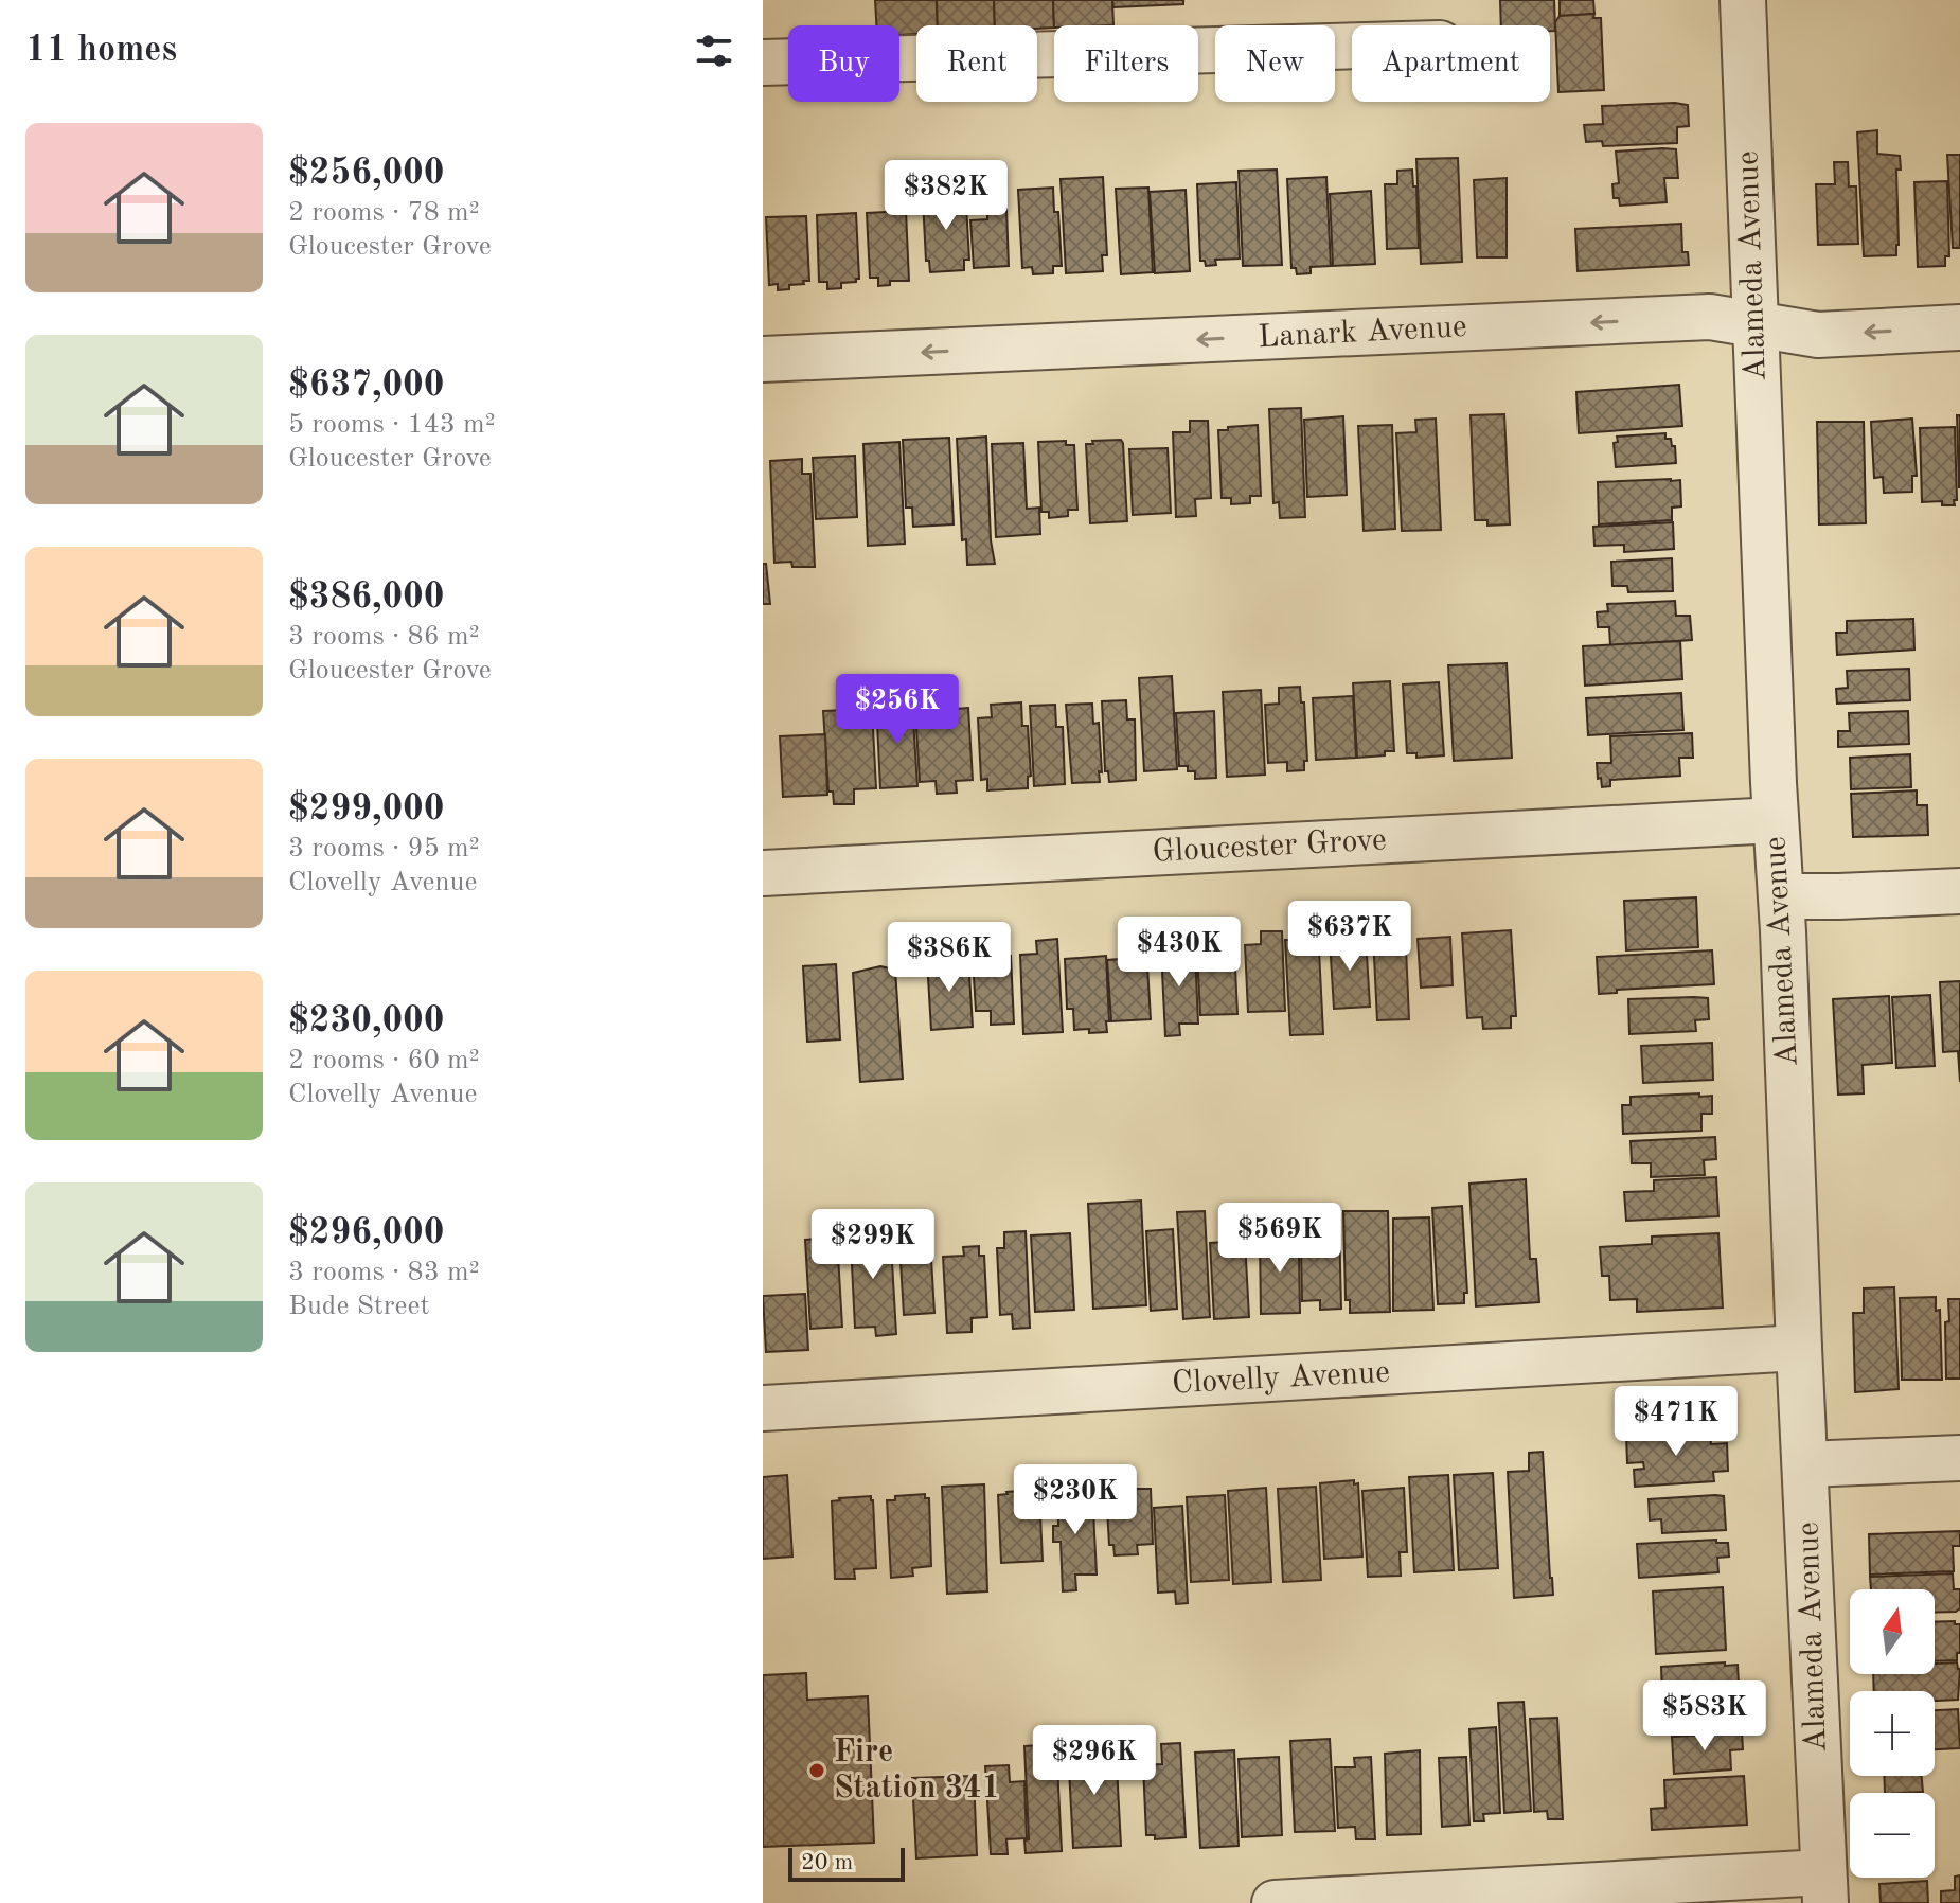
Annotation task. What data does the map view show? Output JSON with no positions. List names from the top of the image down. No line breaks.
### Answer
{"streets":{"street":["Alameda Avenue","Lanark Avenue","Gloucester Grove","Clovelly Avenue"]},"crossings":[["Alameda Avenue","Lanark Avenue"],["Alameda Avenue","Gloucester Grove"],["Alameda Avenue","Clovelly Avenue"]],"places":["Fire Station 341"],"scale_bar":"20 m","north":"top","page":{"heading":"11 homes","chip":["Buy","Rent","Filters","New","Apartment"],"list":[{"name":"$256,000","note":"2 rooms · 78 m² · Gloucester Grove"},{"name":"$637,000","note":"5 rooms · 143 m² · Gloucester Grove"},{"name":"$386,000","note":"3 rooms · 86 m² · Gloucester Grove"},{"name":"$299,000","note":"3 rooms · 95 m² · Clovelly Avenue"},{"name":"$230,000","note":"2 rooms · 60 m² · Clovelly Avenue"},{"name":"$296,000","note":"3 rooms · 83 m² · Bude Street"}],"price":["$382K","$256K","$637K","$430K","$386K","$569K","$299K","$471K","$230K","$583K","$296K"],"map_buttons":["+","−"],"scale":"20 m"}}
